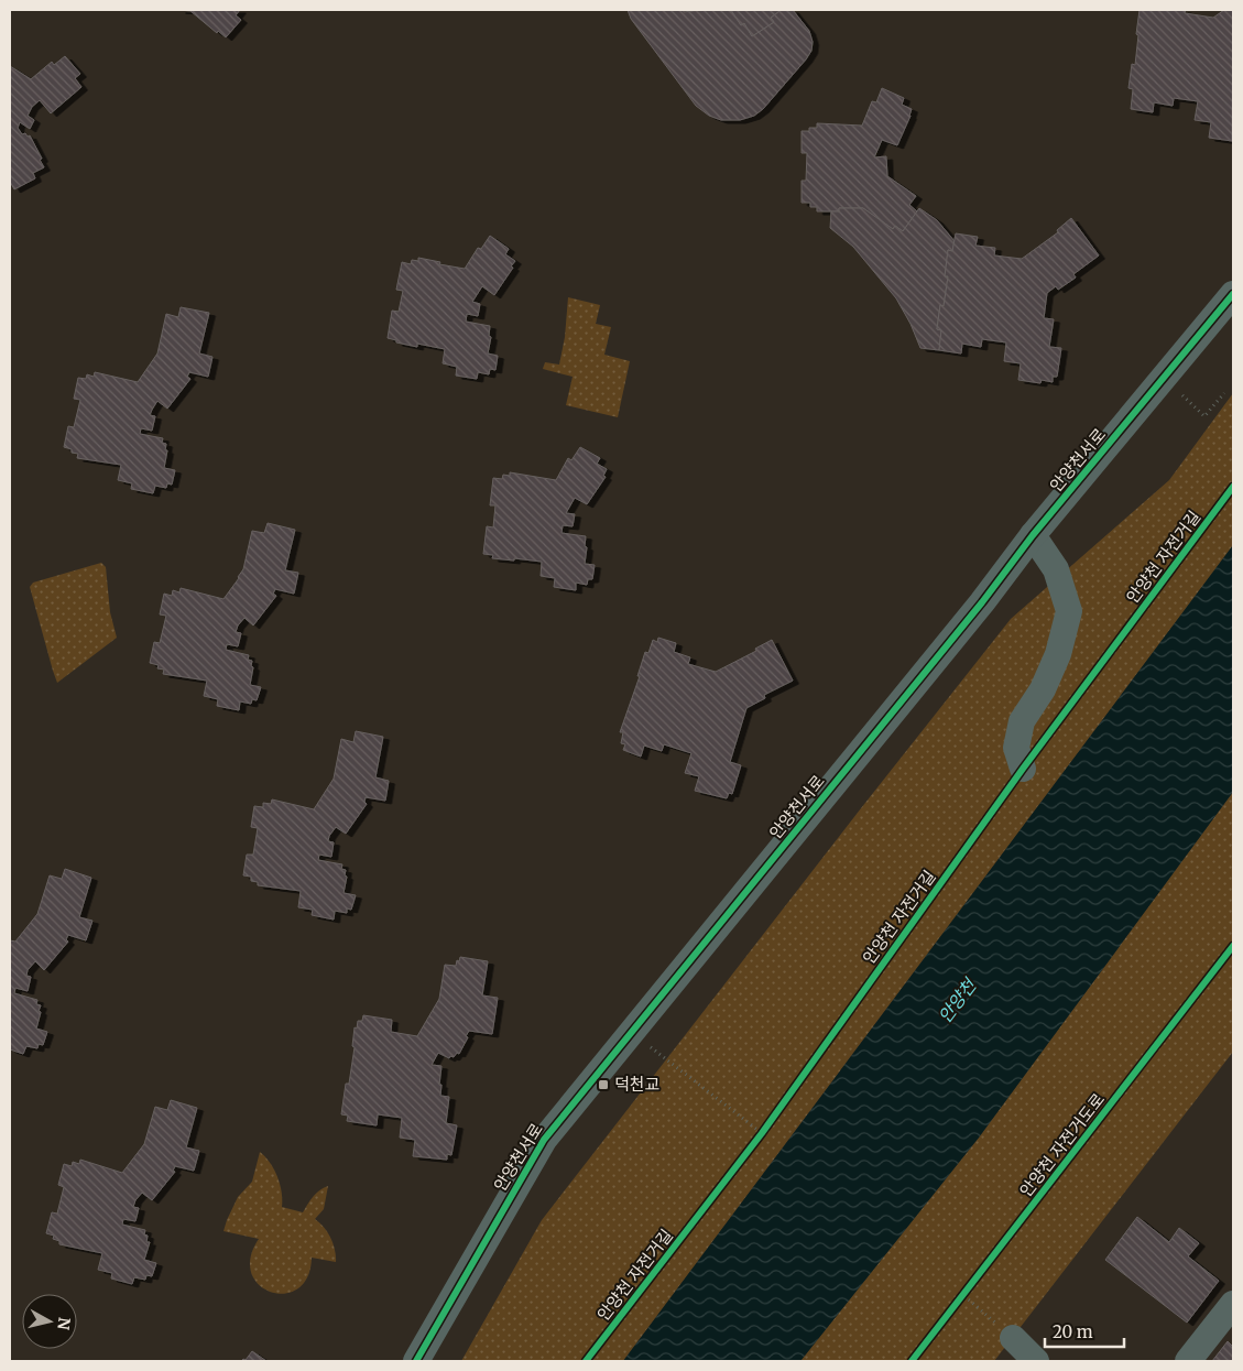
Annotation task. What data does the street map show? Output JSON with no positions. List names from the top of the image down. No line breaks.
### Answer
{"streets":{"street":["안양천서로"],"cycle path":["안양천 자전거길","안양천 자전거도로"]},"water":["안양천"],"places":{"transit":["덕천교"]},"scale_bar":"20 m","north":"right"}
